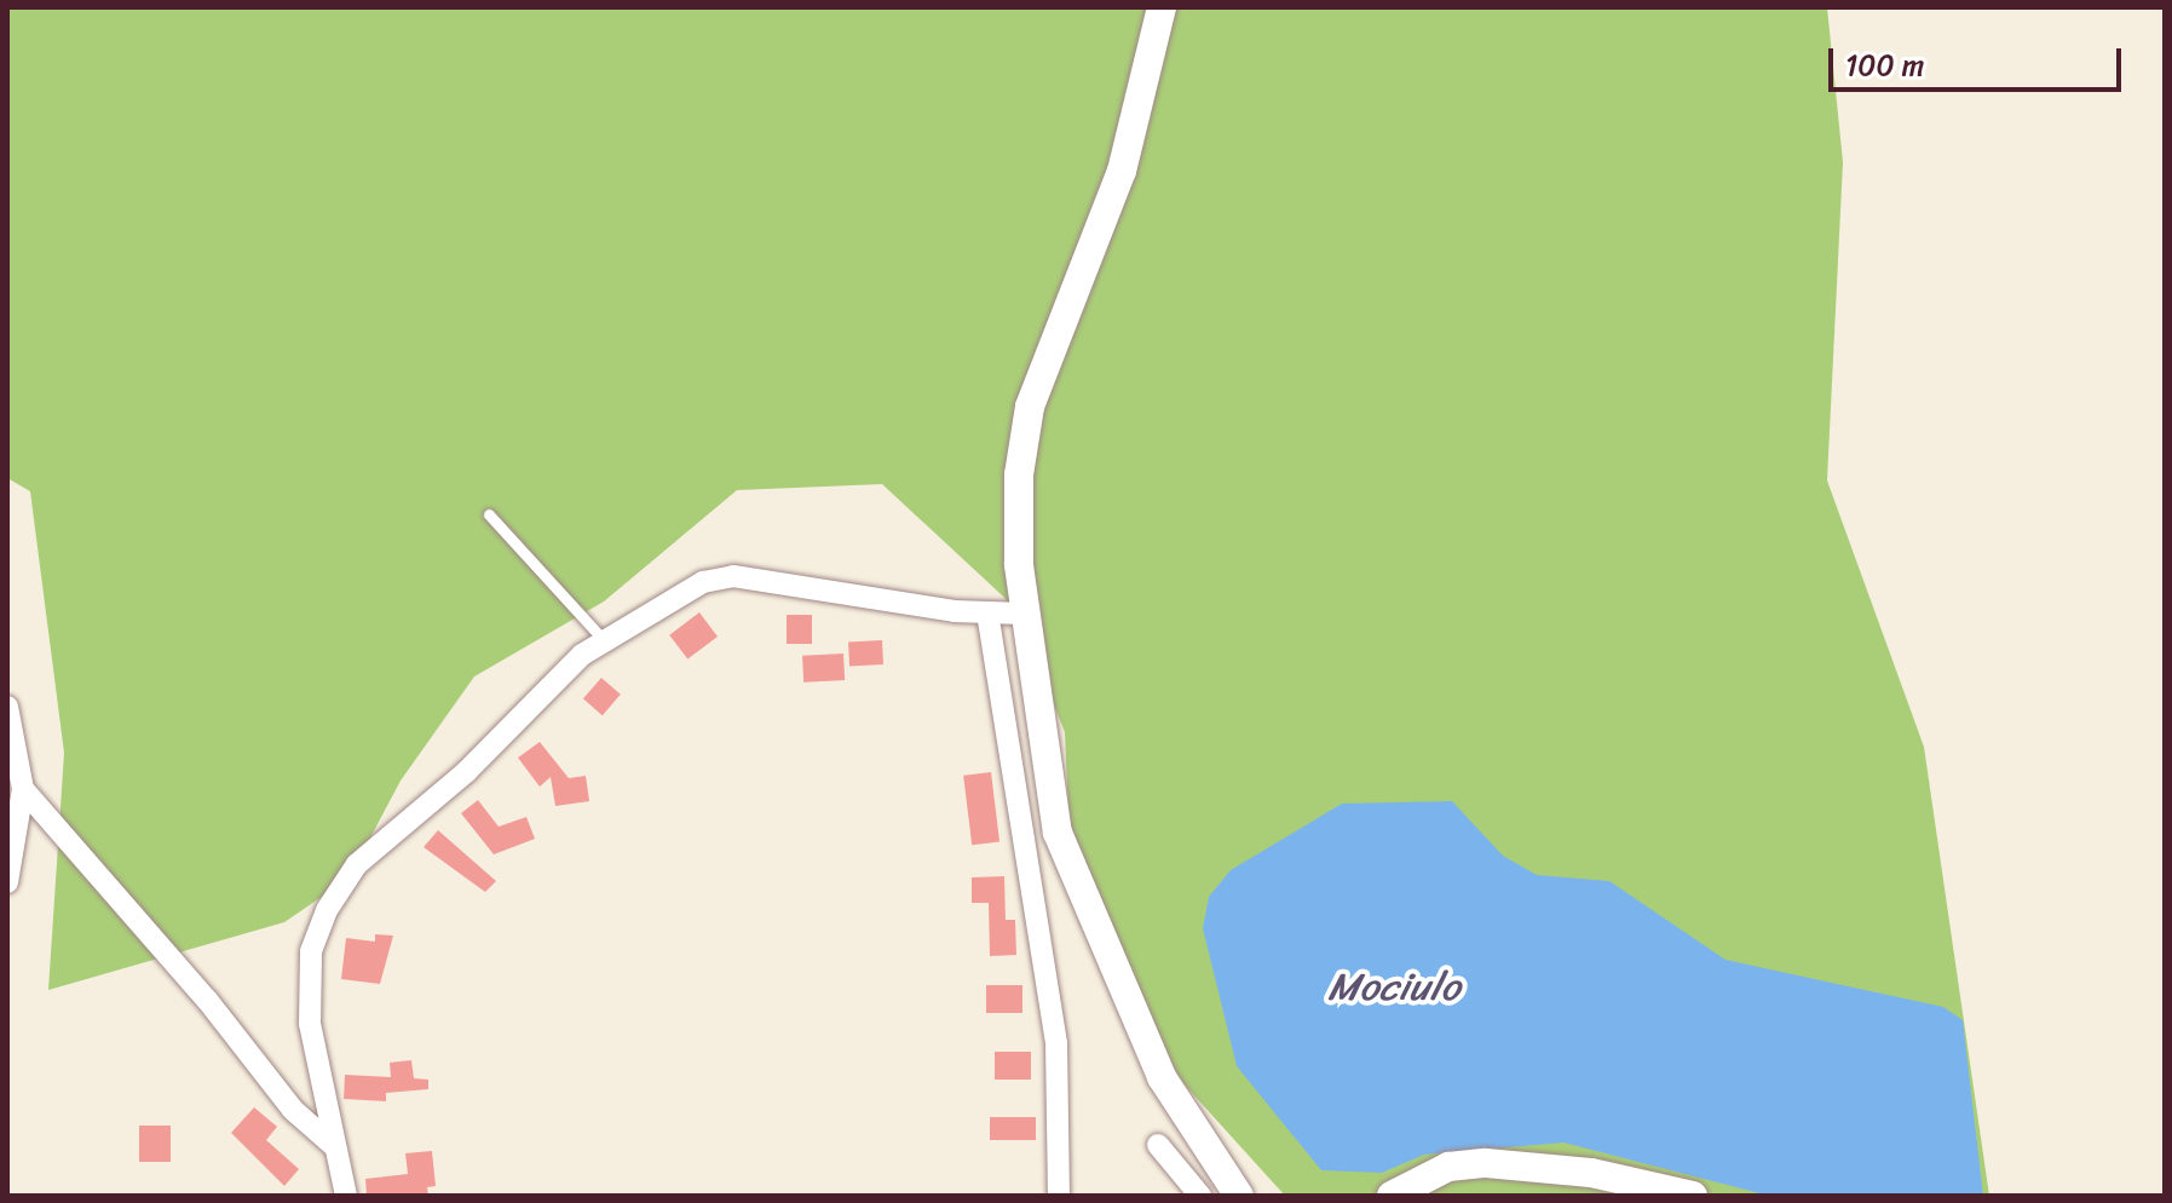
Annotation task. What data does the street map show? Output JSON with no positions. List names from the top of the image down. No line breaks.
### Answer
{"water":["Mociulo"],"scale_bar":"100 m"}
